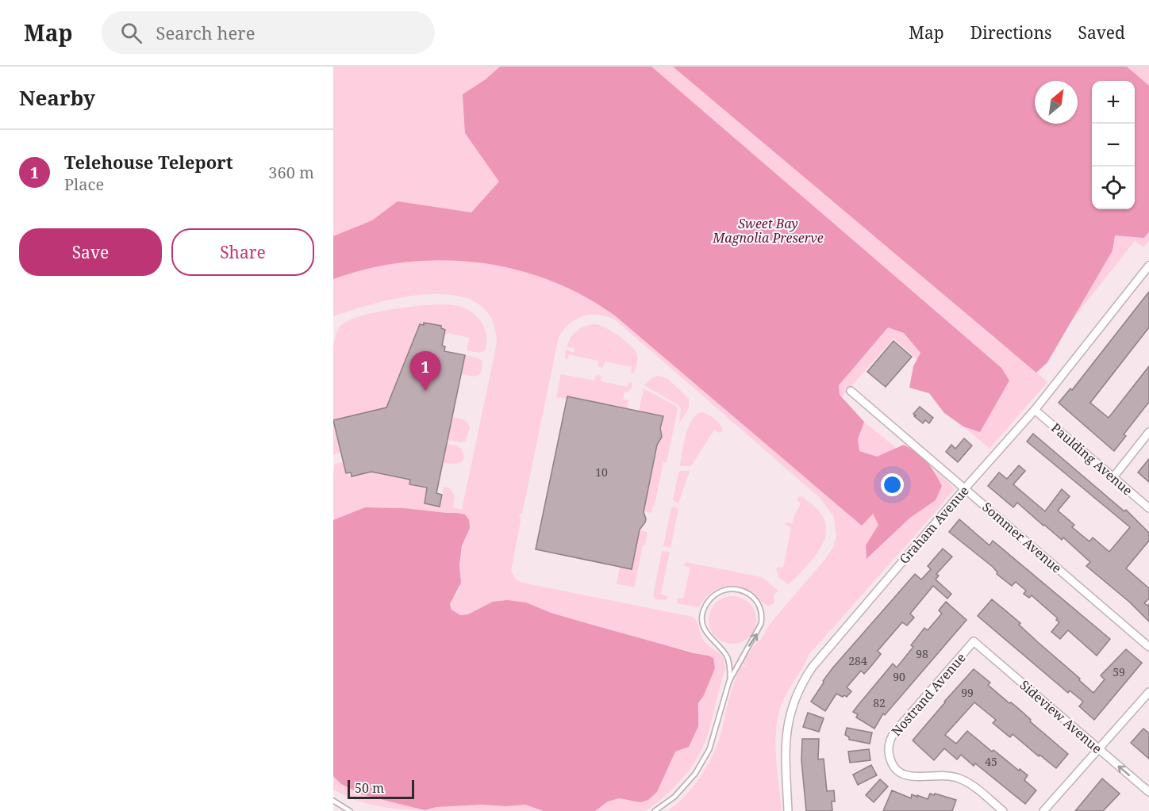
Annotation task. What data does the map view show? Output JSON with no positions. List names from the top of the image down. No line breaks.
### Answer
{"streets":{"street":["Paulding Avenue","Graham Avenue","Sommer Avenue","Nostrand Avenue","Sideview Avenue"]},"crossings":[["Paulding Avenue","Graham Avenue"],["Graham Avenue","Sommer Avenue"],["Nostrand Avenue","Sideview Avenue"]],"parks":["Sweet Bay Magnolia Preserve"],"house_numbers":["10","98","284","59","90","99","82","45"],"scale_bar":"50 m","north":"top right","page":{"header":"Map","search":"Search here","nav":["Map","Directions","Saved"],"heading":"Nearby","map_buttons":["+","−"],"list":[{"mark":"1","name":"Telehouse Teleport","note":"Place","value":"360 m"}],"buttons":["Save","Share"],"pins":"1","scale":"50 m"}}
